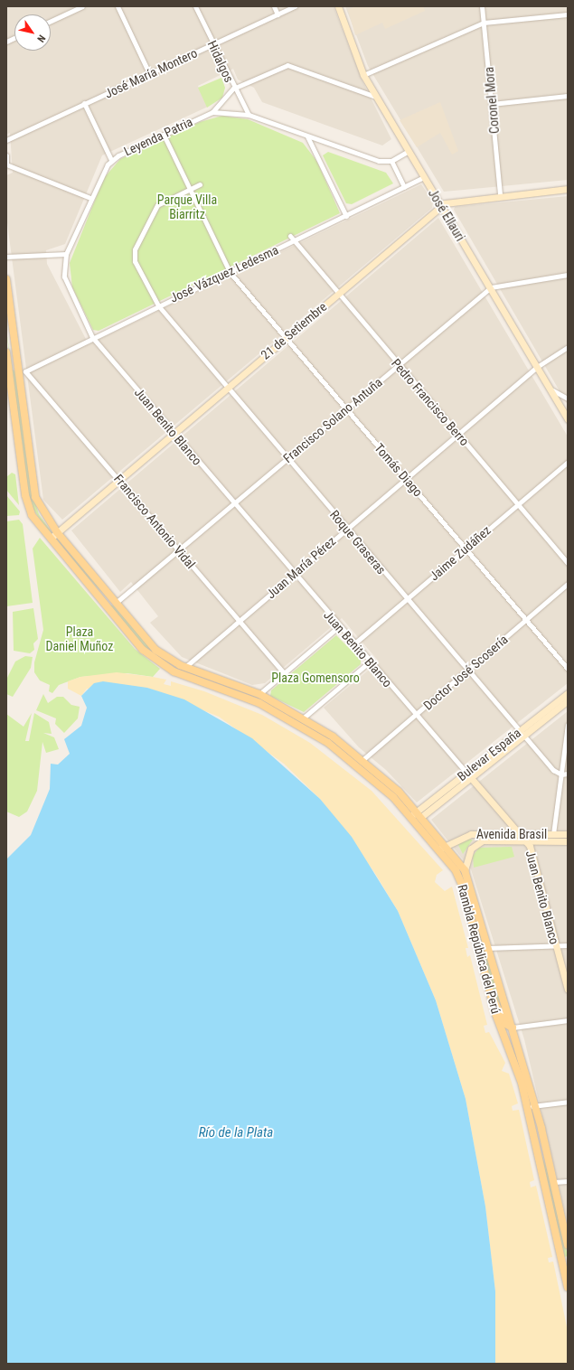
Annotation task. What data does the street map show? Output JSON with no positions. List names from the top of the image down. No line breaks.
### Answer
{"streets":{"main road":["Rambla República del Perú"],"street":["Hidalgos","José María Montero","Coronel Mora","Leyenda Patria","José Ellauri","José Vázquez Ledesma","21 de Setiembre","Pedro Francisco Berro","Francisco Solano Antuña","Juan Benito Blanco","Tomás Diago","Francisco Antonio Vidal","Roque Graseras","Jaime Zudáñez","Juan María Pérez","Doctor José Scosería","Bulevar España","Avenida Brasil"]},"crossings":[["Hidalgos","José María Montero"],["Hidalgos","Leyenda Patria"],["Coronel Mora","21 de Setiembre"],["Leyenda Patria","José Vázquez Ledesma"],["Leyenda Patria","Juan Benito Blanco"],["Leyenda Patria","Tomás Diago"],["José Ellauri","José Vázquez Ledesma"],["José Ellauri","21 de Setiembre"],["José Ellauri","Francisco Solano Antuña"],["José Ellauri","Juan María Pérez"],["José Vázquez Ledesma","Pedro Francisco Berro"],["José Vázquez Ledesma","Juan Benito Blanco"],["José Vázquez Ledesma","Tomás Diago"],["José Vázquez Ledesma","Francisco Antonio Vidal"],["José Vázquez Ledesma","Roque Graseras"],["José Vázquez Ledesma","Rambla República del Perú"],["21 de Setiembre","Pedro Francisco Berro"],["21 de Setiembre","Juan Benito Blanco"],["21 de Setiembre","Tomás Diago"],["21 de Setiembre","Francisco Antonio Vidal"],["21 de Setiembre","Roque Graseras"],["21 de Setiembre","Rambla República del Perú"],["Pedro Francisco Berro","Francisco Solano Antuña"],["Pedro Francisco Berro","Jaime Zudáñez"],["Pedro Francisco Berro","Juan María Pérez"],["Francisco Solano Antuña","Juan Benito Blanco"],["Francisco Solano Antuña","Tomás Diago"],["Francisco Solano Antuña","Francisco Antonio Vidal"],["Francisco Solano Antuña","Roque Graseras"],["Francisco Solano Antuña","Rambla República del Perú"],["Juan Benito Blanco","Jaime Zudáñez"],["Juan Benito Blanco","Juan María Pérez"],["Juan Benito Blanco","Doctor José Scosería"],["Juan Benito Blanco","Bulevar España"],["Juan Benito Blanco","Avenida Brasil"],["Tomás Diago","Roque Graseras"],["Tomás Diago","Jaime Zudáñez"],["Tomás Diago","Juan María Pérez"],["Tomás Diago","Doctor José Scosería"],["Francisco Antonio Vidal","Juan María Pérez"],["Francisco Antonio Vidal","Rambla República del Perú"],["Roque Graseras","Jaime Zudáñez"],["Roque Graseras","Juan María Pérez"],["Roque Graseras","Doctor José Scosería"],["Roque Graseras","Bulevar España"],["Juan María Pérez","Rambla República del Perú"],["Doctor José Scosería","Rambla República del Perú"],["Bulevar España","Rambla República del Perú"],["Avenida Brasil","Rambla República del Perú"]],"water":["Río de la Plata"],"parks":["Parque Villa Biarritz","Plaza Daniel Muñoz","Plaza Gomensoro"],"north":"bottom right"}
